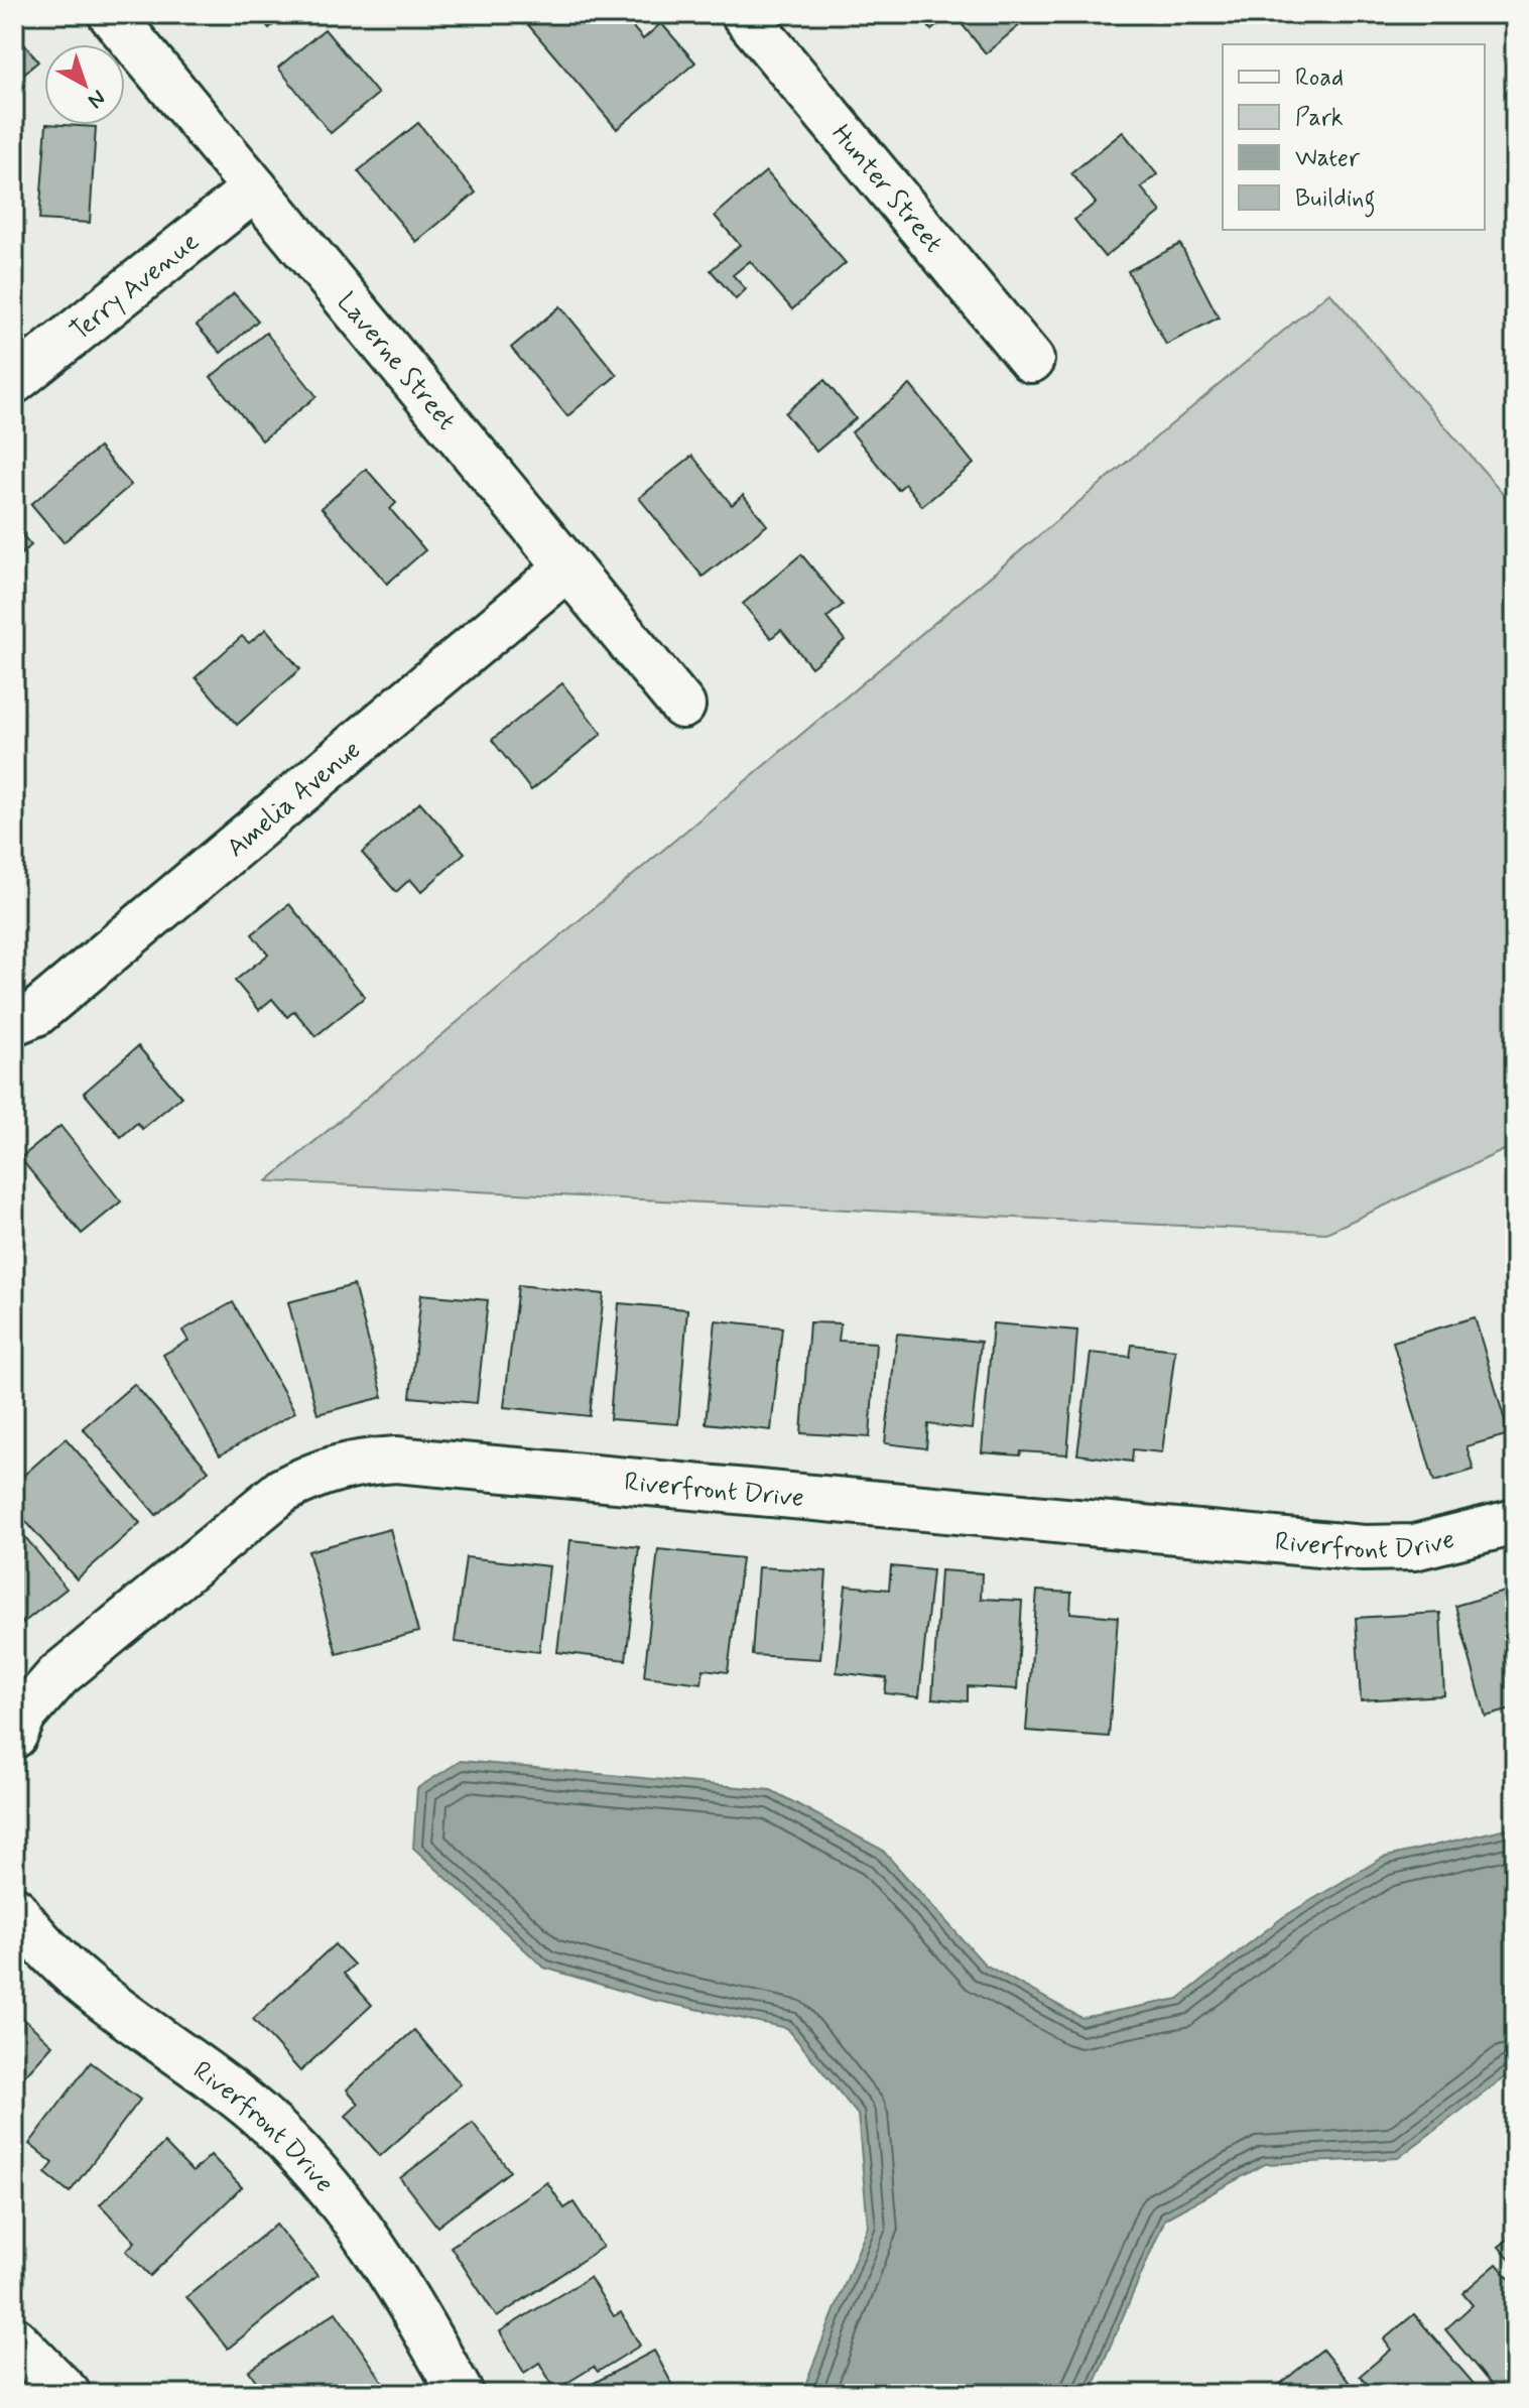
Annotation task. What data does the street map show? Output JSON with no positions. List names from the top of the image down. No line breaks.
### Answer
{"streets":{"street":["Hunter Street","Terry Avenue","Laverne Street","Amelia Avenue","Riverfront Drive"]},"crossings":[["Terry Avenue","Laverne Street"],["Laverne Street","Amelia Avenue"]],"legend":["Road","Park","Water","Building"],"north":"bottom right"}
